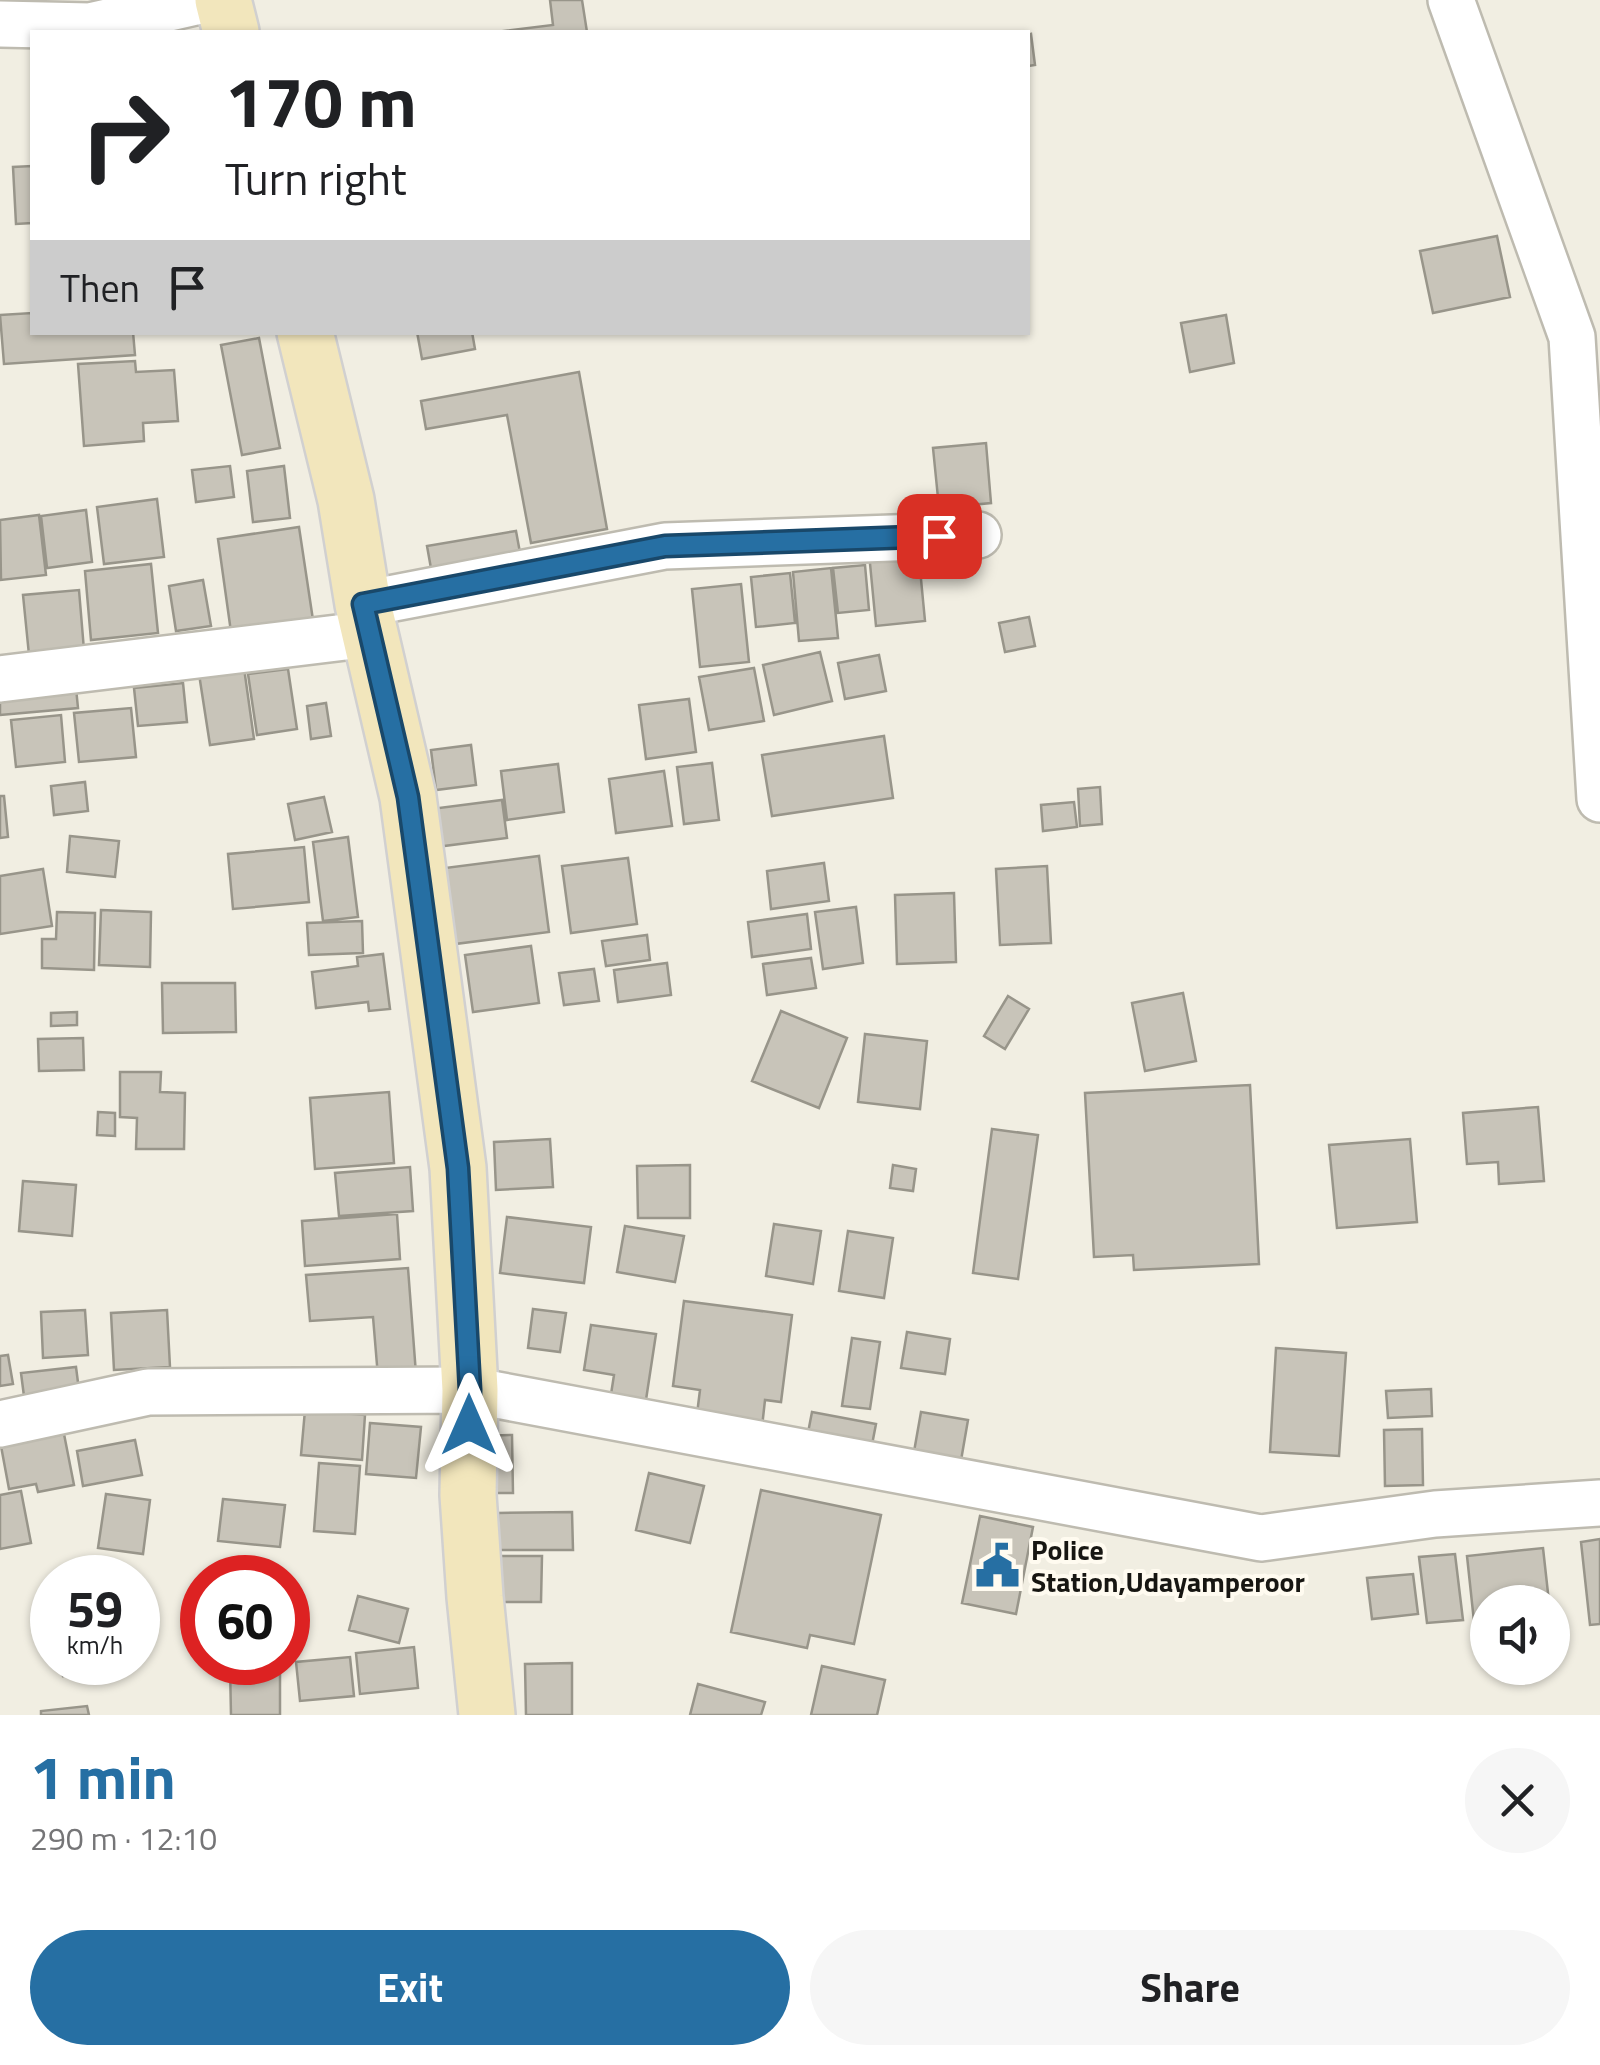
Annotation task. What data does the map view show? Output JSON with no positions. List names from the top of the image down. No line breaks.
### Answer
{"places":{"public building":["Police Station,Udayamperoor"]},"page":{"turn":["170 m","Turn right"],"then":"Then","speed":"59 km/h","limit":"60","heading":["1 min","290 m · 12:10"],"buttons":["Exit","Share"]}}
